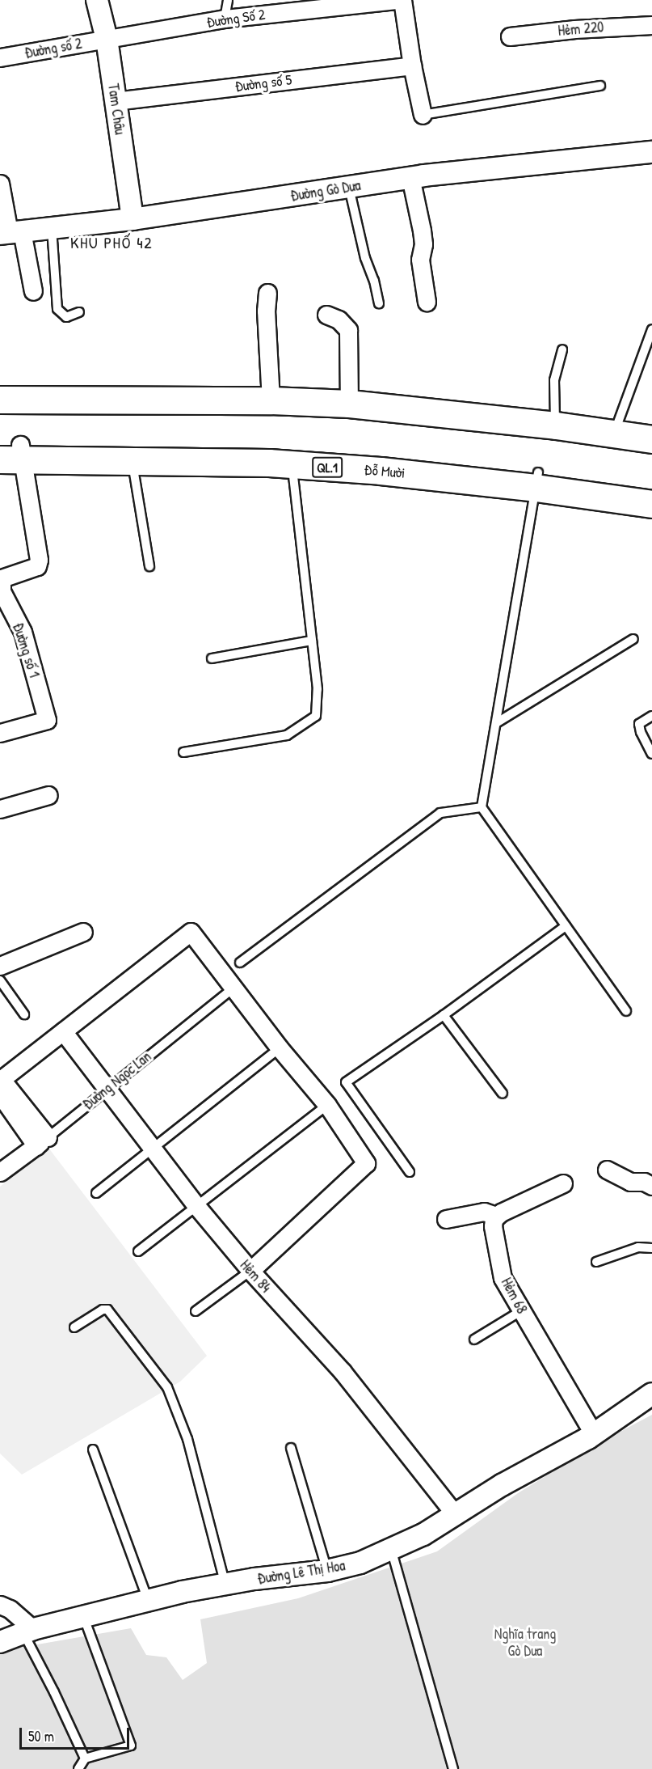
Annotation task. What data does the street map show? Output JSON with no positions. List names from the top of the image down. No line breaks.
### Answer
{"streets":{"highway":["QL.1","Đỗ Mười"],"street":["Đường Số 2","Hẻm 220","Đường số 2","Đường số 5","Tam Châu","Đường Gò Dưa","Đường số 1","Đường Ngọc Lan","Hẻm 84","Hẻm 68","Đường Lê Thị Hoa"]},"crossings":[["Đường Số 2","Đường số 2"],["Đường Số 2","Tam Châu"],["Đường số 2","Tam Châu"],["Đường số 5","Tam Châu"],["Tam Châu","Đường Gò Dưa"],["Đỗ Mười","Đường số 1"],["Đường Ngọc Lan","Hẻm 84"],["Hẻm 84","Đường Lê Thị Hoa"],["Hẻm 68","Đường Lê Thị Hoa"]],"districts":["KHU PHỐ 42"],"parks":["Nghĩa trang Gò Dưa"],"scale_bar":"50 m"}
